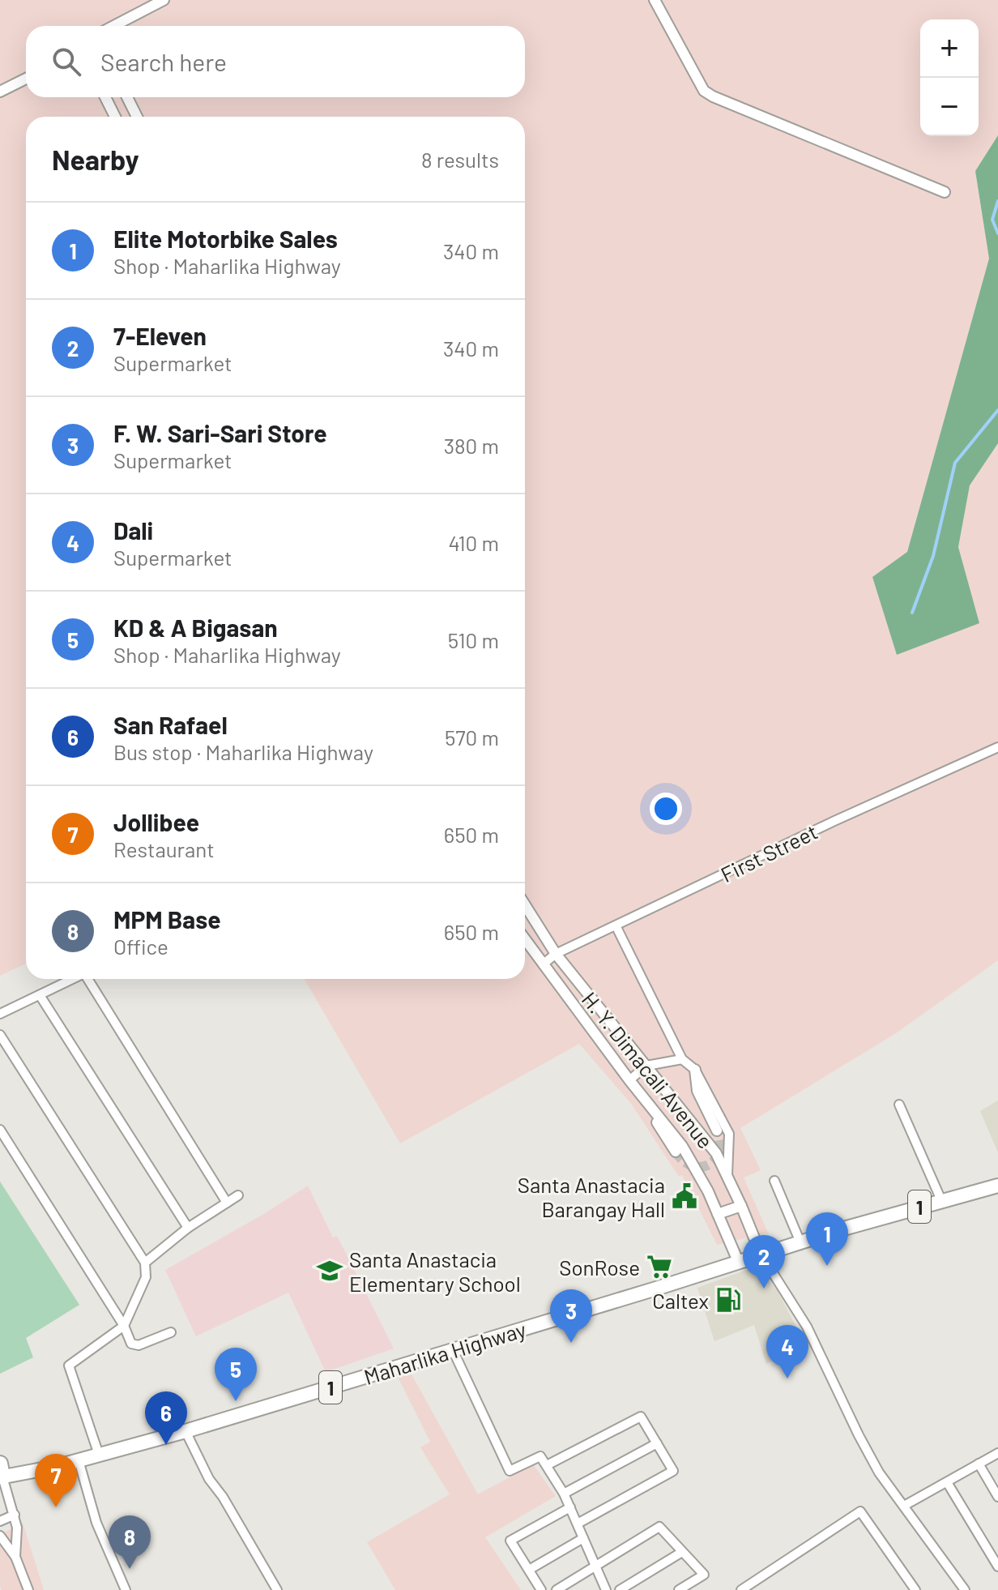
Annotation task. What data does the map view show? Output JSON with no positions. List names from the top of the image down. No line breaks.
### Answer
{"streets":{"highway":["1","Maharlika Highway"],"street":["First Street","H. Y. Dimacali Avenue"]},"crossings":[["First Street","H. Y. Dimacali Avenue"],["H. Y. Dimacali Avenue","Maharlika Highway"]],"places":{"public building":["Santa Anastacia Barangay Hall"],"supermarket":["SonRose"],"school or university":["Santa Anastacia Elementary School"],"fuel station":["Caltex"]},"page":{"map_buttons":["+","−"],"search":"Search here","heading":["Nearby","8 results"],"list":[{"mark":"1","name":"Elite Motorbike Sales","note":"Shop · Maharlika Highway","value":"340 m"},{"mark":"2","name":"7-Eleven","note":"Supermarket","value":"340 m"},{"mark":"3","name":"F. W. Sari-Sari Store","note":"Supermarket","value":"380 m"},{"mark":"4","name":"Dali","note":"Supermarket","value":"410 m"},{"mark":"5","name":"KD & A Bigasan","note":"Shop · Maharlika Highway","value":"510 m"},{"mark":"6","name":"San Rafael","note":"Bus stop · Maharlika Highway","value":"570 m"},{"mark":"7","name":"Jollibee","note":"Restaurant","value":"650 m"},{"mark":"8","name":"MPM Base","note":"Office","value":"650 m"}],"pins":["1","2","3","4","5","6","7","8"]}}
